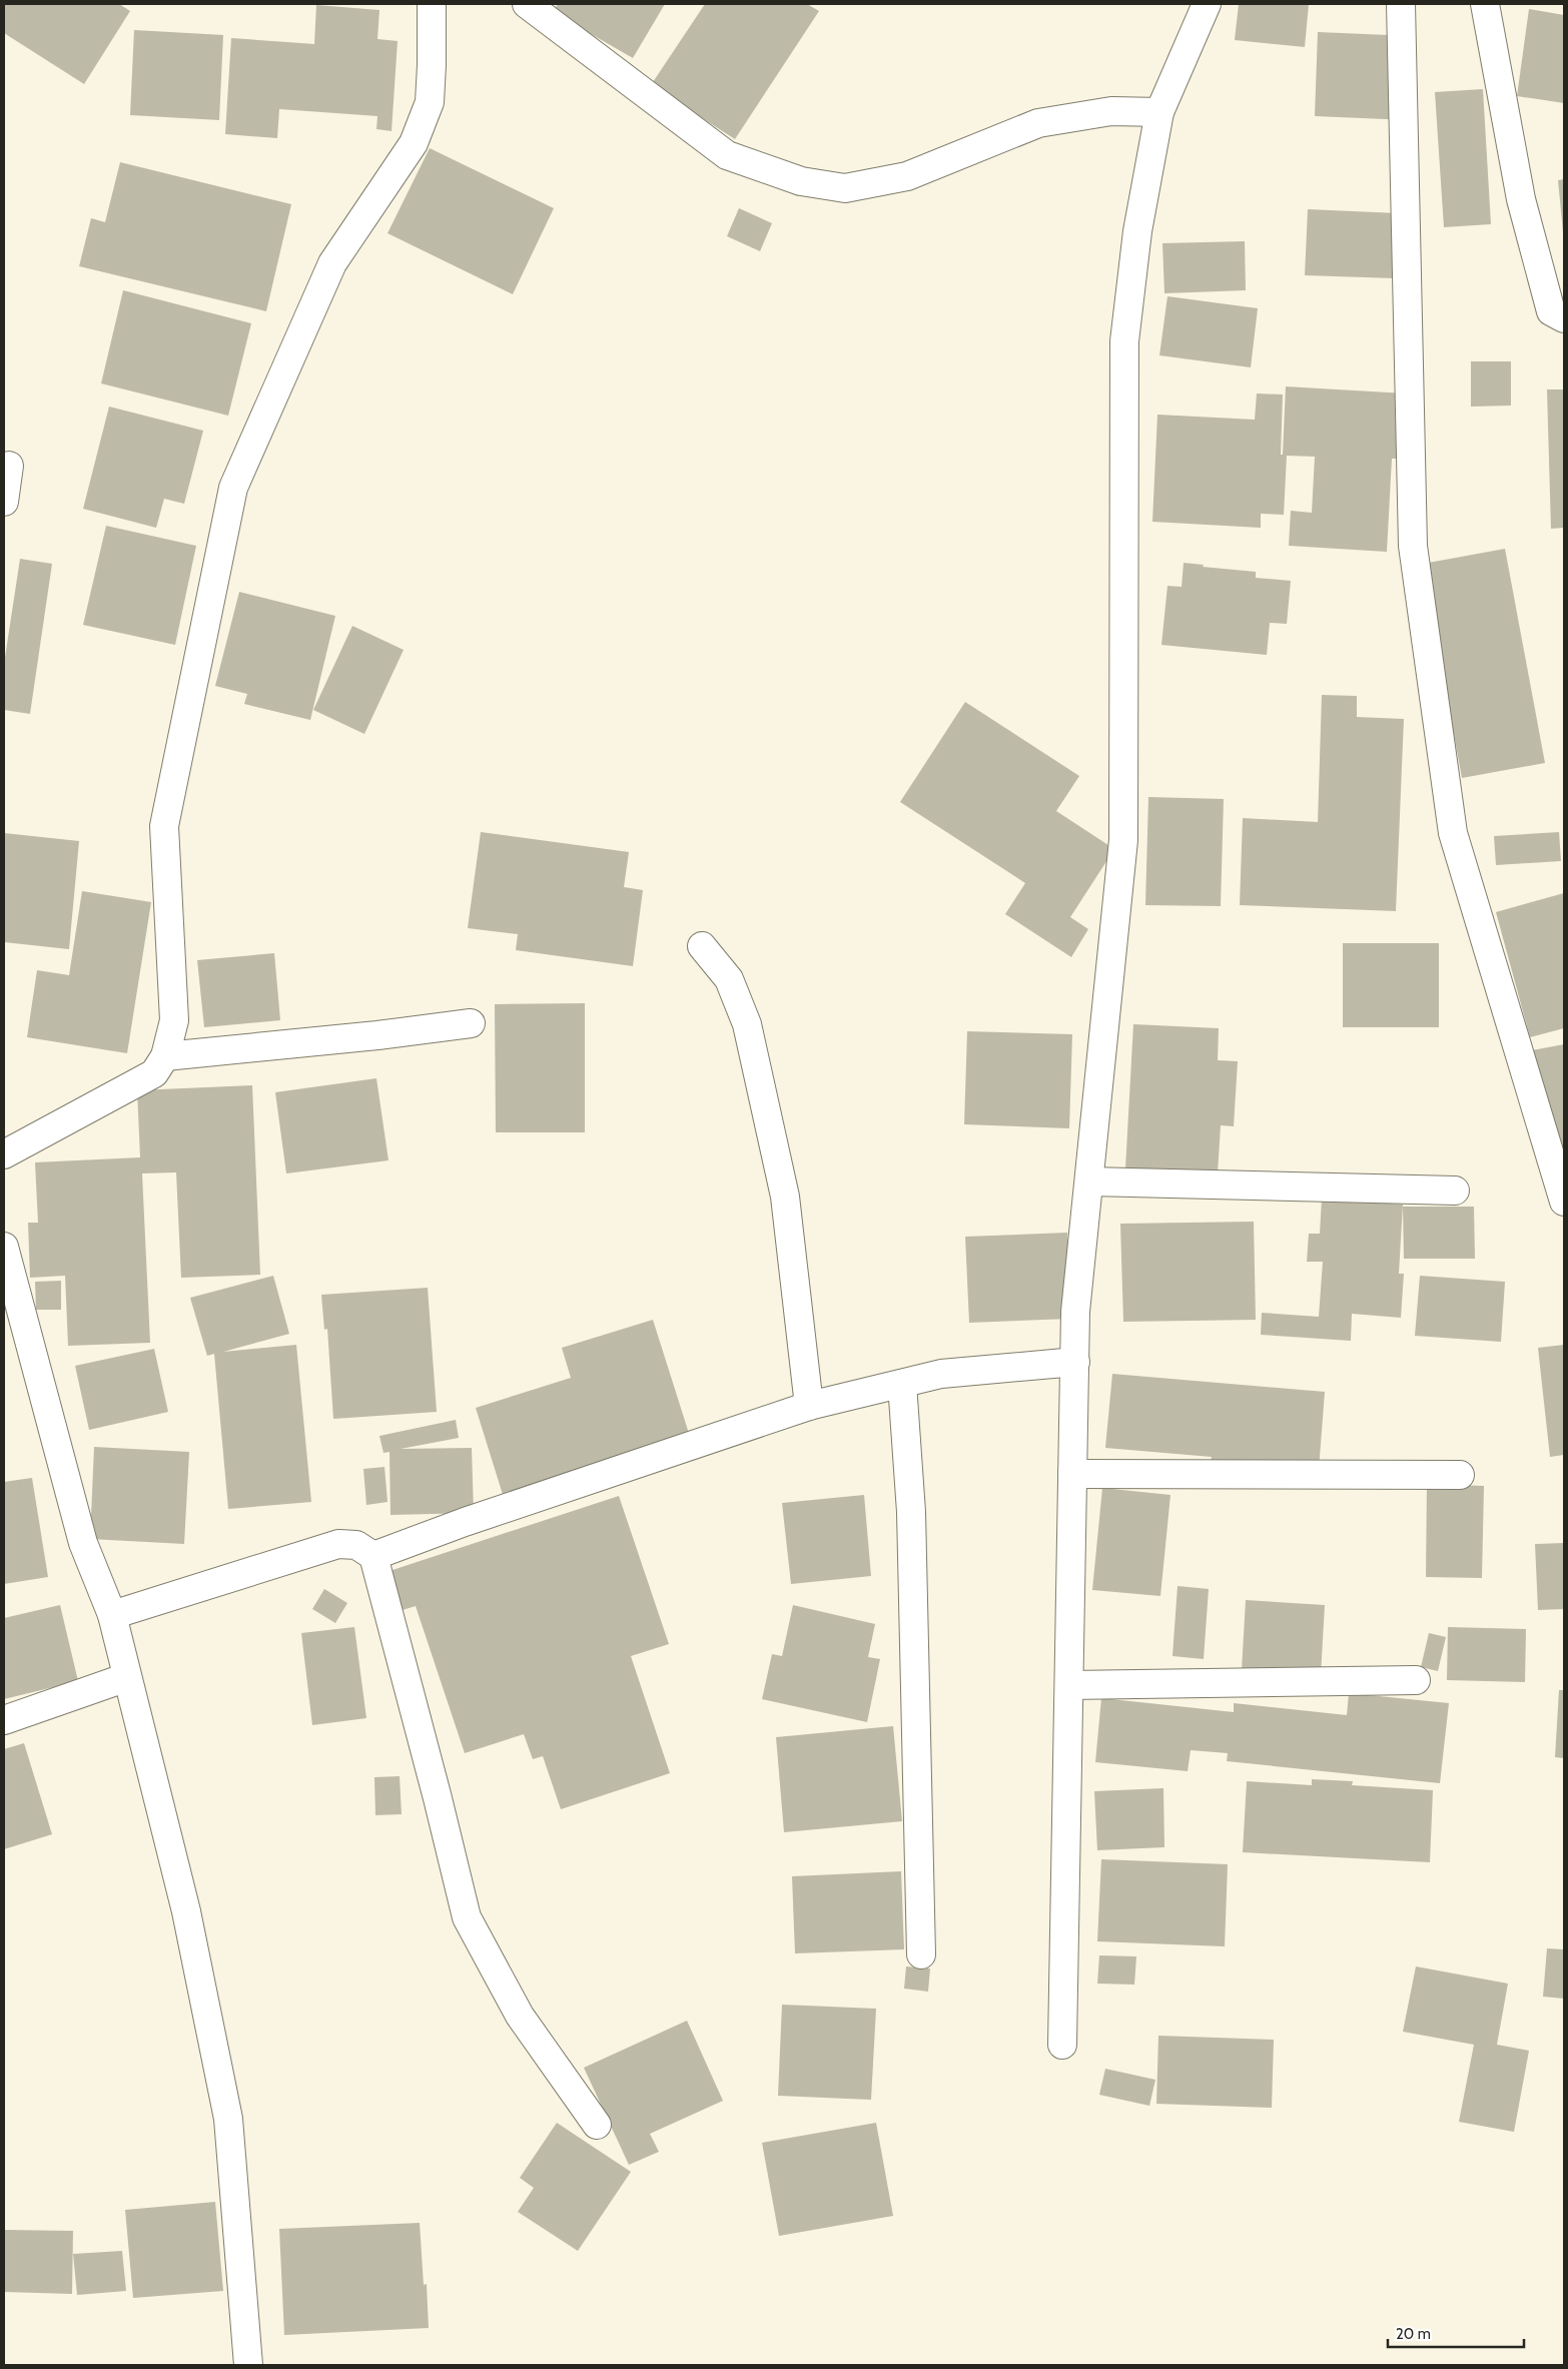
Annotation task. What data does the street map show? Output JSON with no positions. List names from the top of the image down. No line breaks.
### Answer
{"scale_bar":"20 m"}
